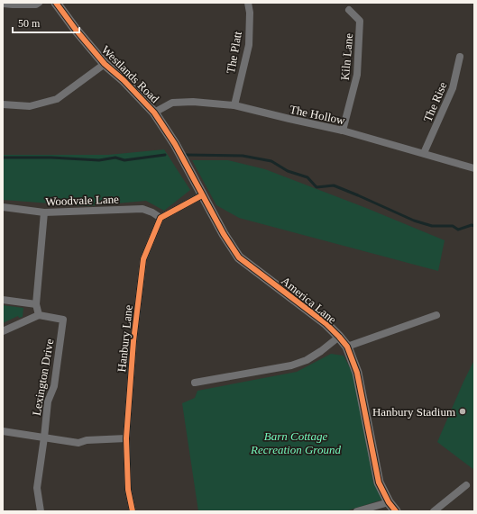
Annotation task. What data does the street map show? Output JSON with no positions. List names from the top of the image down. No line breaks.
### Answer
{"streets":{"street":["The Platt","Kiln Lane","Westlands Road","The Rise","The Hollow","Woodvale Lane","America Lane","Hanbury Lane","Lexington Drive"]},"crossings":[["The Platt","The Hollow"],["Kiln Lane","The Hollow"],["Westlands Road","The Hollow"],["Westlands Road","America Lane"],["The Rise","The Hollow"],["Woodvale Lane","Hanbury Lane"]],"parks":["Barn Cottage Recreation Ground"],"places":["Hanbury Stadium"],"scale_bar":"50 m"}
